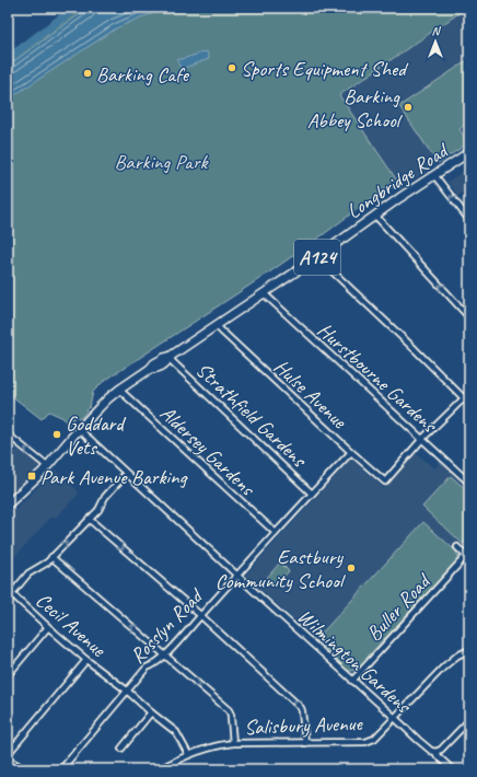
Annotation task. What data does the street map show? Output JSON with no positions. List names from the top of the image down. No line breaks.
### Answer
{"streets":{"main road":["Longbridge Road","A124"],"street":["Hurstbourne Gardens","Hulse Avenue","Strathfield Gardens","Aldersey Gardens","Buller Road","Cecil Avenue","Rosslyn Road","Wilmington Gardens","Salisbury Avenue"]},"crossings":[["Longbridge Road","Hurstbourne Gardens"],["Longbridge Road","Hulse Avenue"],["Longbridge Road","Strathfield Gardens"],["Longbridge Road","Aldersey Gardens"],["Longbridge Road","Wilmington Gardens"],["Hurstbourne Gardens","Hulse Avenue"],["Hulse Avenue","Rosslyn Road"],["Strathfield Gardens","Rosslyn Road"],["Aldersey Gardens","Rosslyn Road"],["Buller Road","Wilmington Gardens"],["Cecil Avenue","Rosslyn Road"],["Cecil Avenue","Salisbury Avenue"],["Rosslyn Road","Wilmington Gardens"],["Wilmington Gardens","Salisbury Avenue"]],"parks":["Barking Park"],"places":{"other":["Sports Equipment Shed","Barking Cafe","Barking Abbey School","Goddard Vets","Eastbury Community School"],"transit":["Park Avenue Barking"]},"north":"top"}
